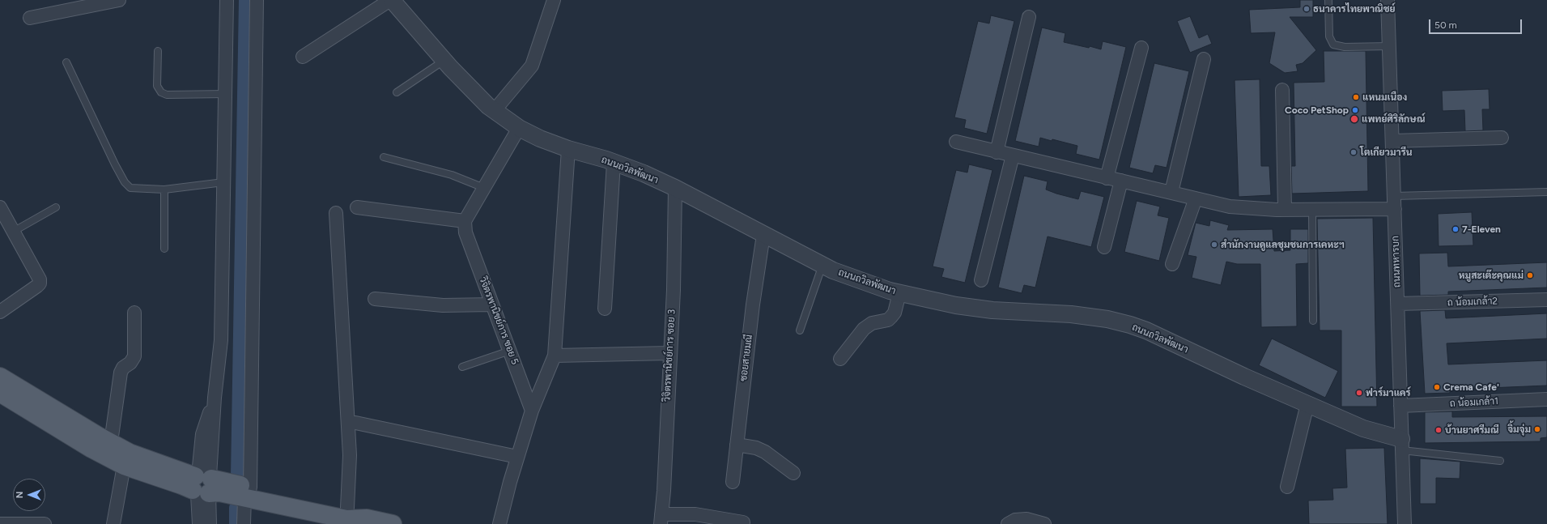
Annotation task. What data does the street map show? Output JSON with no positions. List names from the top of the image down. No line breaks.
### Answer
{"streets":{"street":["ถนนถวิลพัฒนา","ถนนทหารบก","ถ น้อมเกล้า2","วิจิตรพานิชย์การ ซอย 5","วิจิตรพานิชย์การ ซอย 3","ซอยสายมณี","ถ น้อมเกล้า1"]},"crossings":[["ถนนถวิลพัฒนา","ถนนทหารบก"],["ถนนถวิลพัฒนา","วิจิตรพานิชย์การ ซอย 3"],["ถนนถวิลพัฒนา","ซอยสายมณี"],["ถนนทหารบก","ถ น้อมเกล้า2"],["ถนนทหารบก","ถ น้อมเกล้า1"]],"places":["ธนาคารไทยพาณิชย์","แหนมเนือง","Coco PetShop","แพทย์ศิริลักษณ์","โตเกียวมารีน","7-Eleven","สำนักงานดูแลชุมชนการเคหะฯ","หมูสะเต๊ะคุณแม่","Crema Cafe'","ฟาร์มาแคร์","จิ้มจุ่ม","บ้านยาศรีมณี"],"scale_bar":"50 m","north":"left"}
